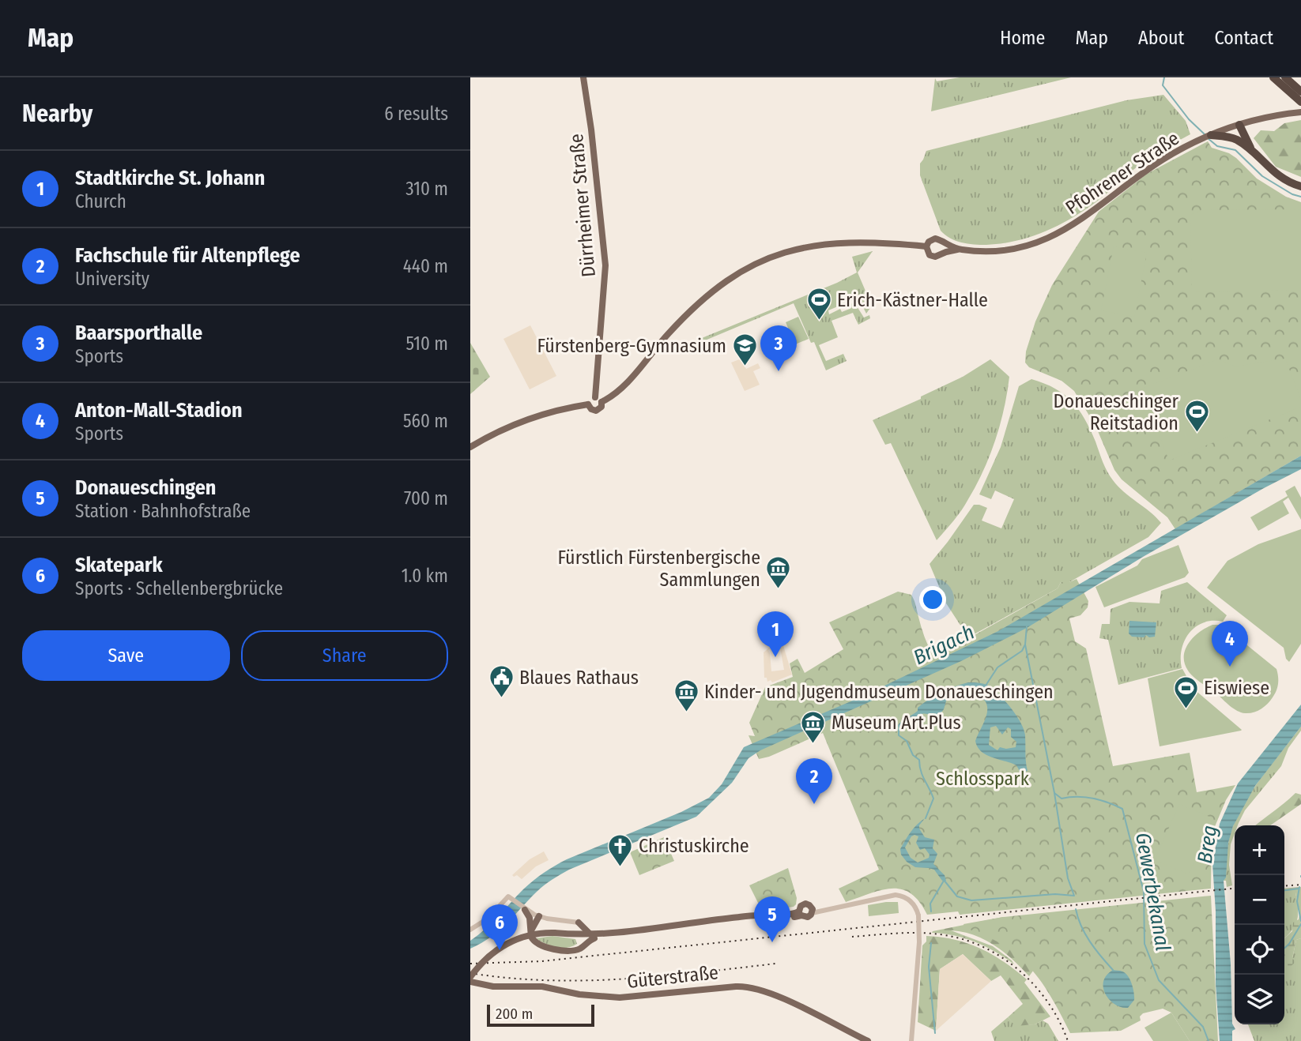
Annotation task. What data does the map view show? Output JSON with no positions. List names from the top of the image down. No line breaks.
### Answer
{"streets":{"main road":["Pfohrener Straße","Dürrheimer Straße","Güterstraße"]},"water":["Brigach","Breg","Gewerbekanal"],"parks":["Schlosspark"],"places":{"sports":["Erich-Kästner-Halle","Donaueschinger Reitstadion","Eiswiese"],"school or university":["Fürstenberg-Gymnasium"],"museum":["Fürstlich Fürstenbergische Sammlungen","Kinder- und Jugendmuseum Donaueschingen","Museum Art.Plus"],"public building":["Blaues Rathaus"],"church":["Christuskirche"]},"scale_bar":"200 m","page":{"header":"Map","nav":["Home","Map","About","Contact"],"heading":["Nearby","6 results"],"list":[{"mark":"1","name":"Stadtkirche St. Johann","note":"Church","value":"310 m"},{"mark":"2","name":"Fachschule für Altenpflege","note":"University","value":"440 m"},{"mark":"3","name":"Baarsporthalle","note":"Sports","value":"510 m"},{"mark":"4","name":"Anton-Mall-Stadion","note":"Sports","value":"560 m"},{"mark":"5","name":"Donaueschingen","note":"Station · Bahnhofstraße","value":"700 m"},{"mark":"6","name":"Skatepark","note":"Sports · Schellenbergbrücke","value":"1.0 km"}],"pins":["3","1","4","2","5","6"],"buttons":["Save","Share"],"map_buttons":["+","−"],"scale":"200 m"}}
